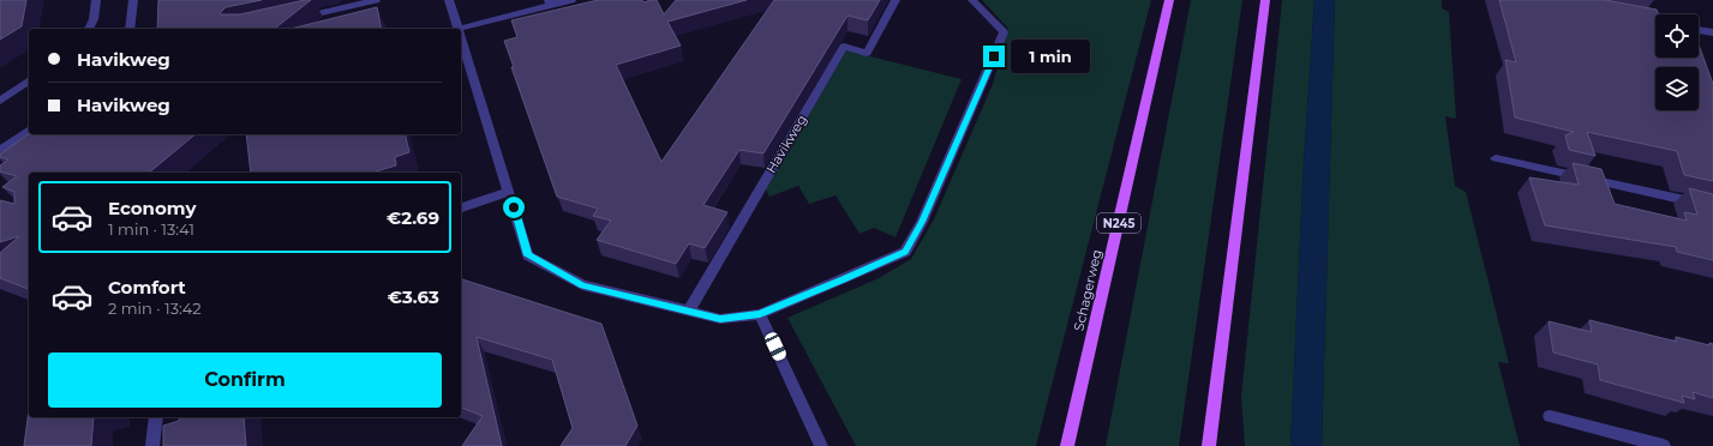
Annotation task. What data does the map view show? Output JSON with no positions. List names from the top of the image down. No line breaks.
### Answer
{"streets":{"main road":["N245","Schagerweg"],"street":["Havikweg"]},"page":{"banner":["Havikweg","Havikweg"],"bubble":"1 min","list":[{"name":"Economy","note":"1 min · 13:41","value":"€2.69"},{"name":"Comfort","note":"2 min · 13:42","value":"€3.63"}],"buttons":"Confirm"}}
